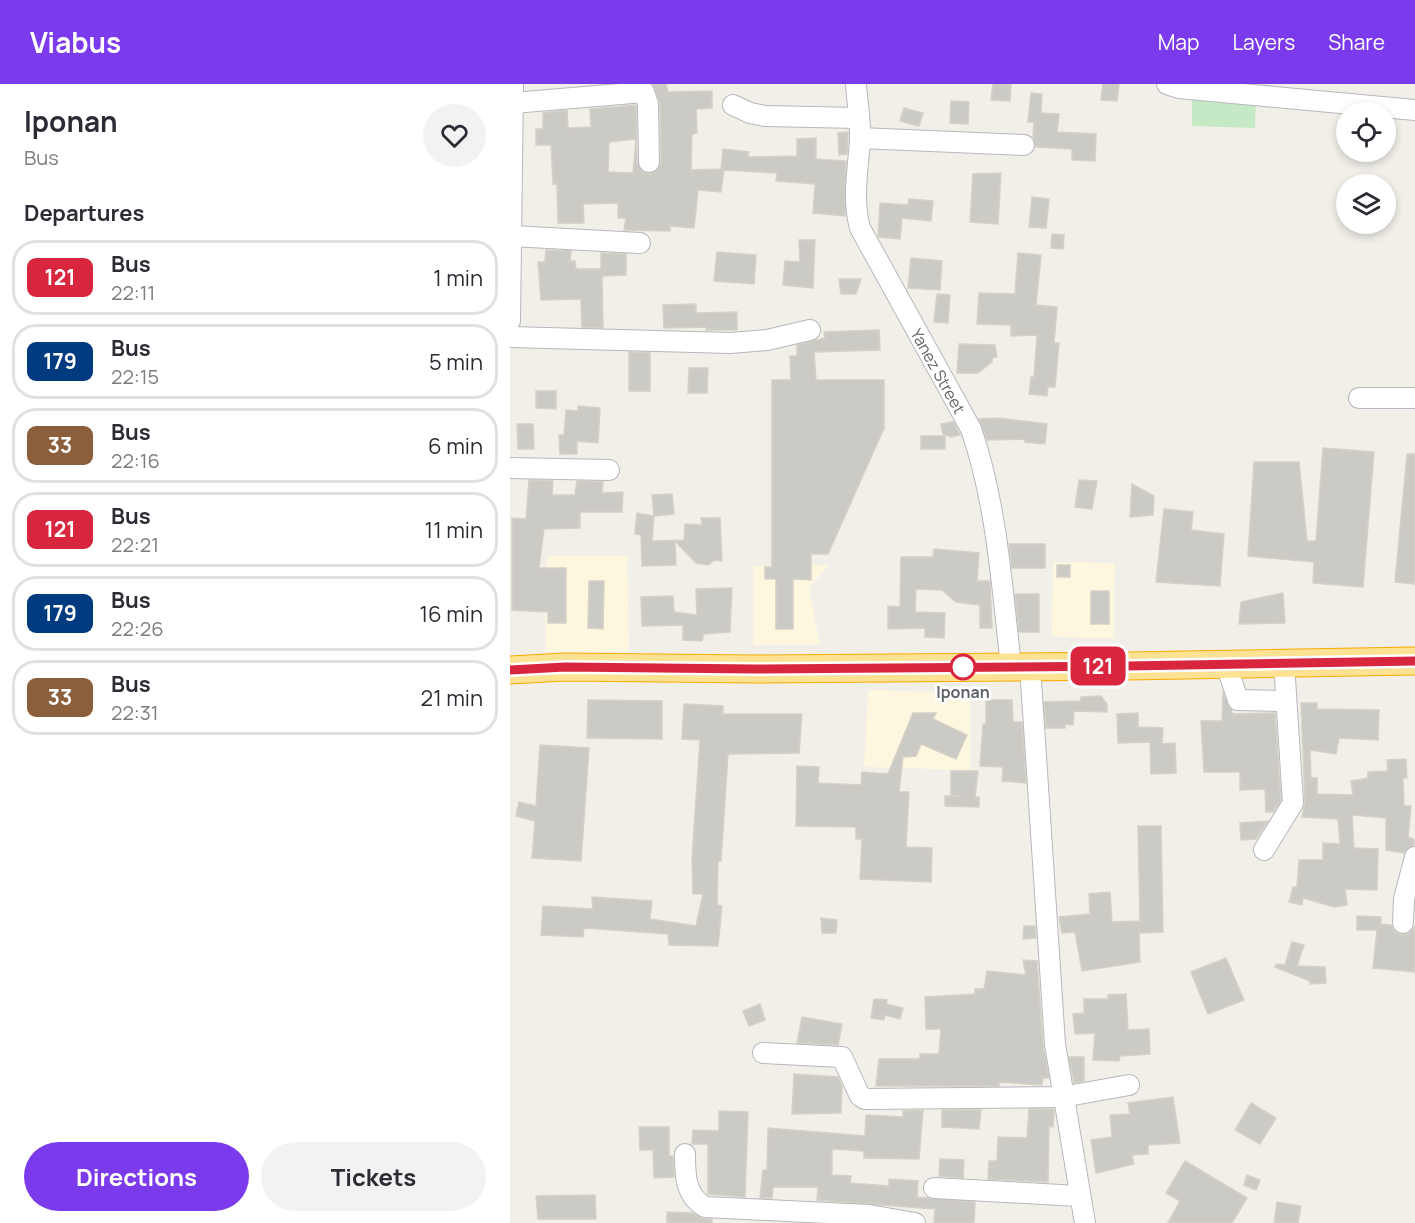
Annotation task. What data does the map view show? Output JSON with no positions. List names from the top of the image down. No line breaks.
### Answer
{"streets":{"street":["Yanez Street"]},"places":["Iponan"],"lines":["bus line 121"],"page":{"header":"Viabus","nav":["Map","Layers","Share"],"heading":[["Iponan","Bus"],"Departures"],"on_map":"121","list":[{"mark":"121","name":"Bus","note":"22:11","value":"1 min"},{"mark":"179","name":"Bus","note":"22:15","value":"5 min"},{"mark":"33","name":"Bus","note":"22:16","value":"6 min"},{"mark":"121","name":"Bus","note":"22:21","value":"11 min"},{"mark":"179","name":"Bus","note":"22:26","value":"16 min"},{"mark":"33","name":"Bus","note":"22:31","value":"21 min"}],"buttons":["Directions","Tickets"]}}
